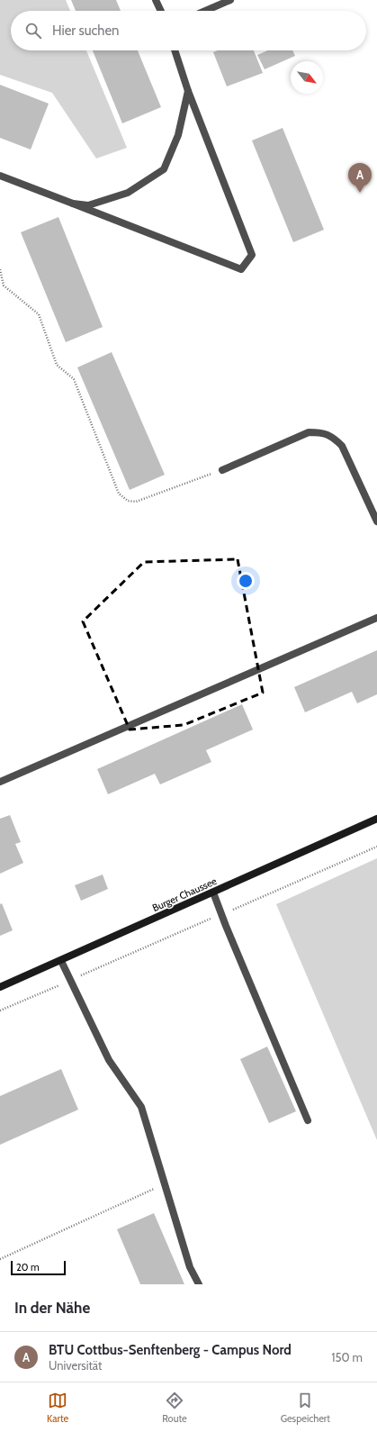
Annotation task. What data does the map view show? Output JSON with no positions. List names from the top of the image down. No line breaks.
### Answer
{"streets":{"main road":["Burger Chaussee"]},"scale_bar":"20 m","north":"bottom right","page":{"search":"Hier suchen","pins":"A","scale":"20 m","heading":"In der Nähe","list":[{"mark":"A","name":"BTU Cottbus-Senftenberg - Campus Nord","note":"Universität","value":"150 m"}],"nav":["Karte","Route","Gespeichert"]}}
